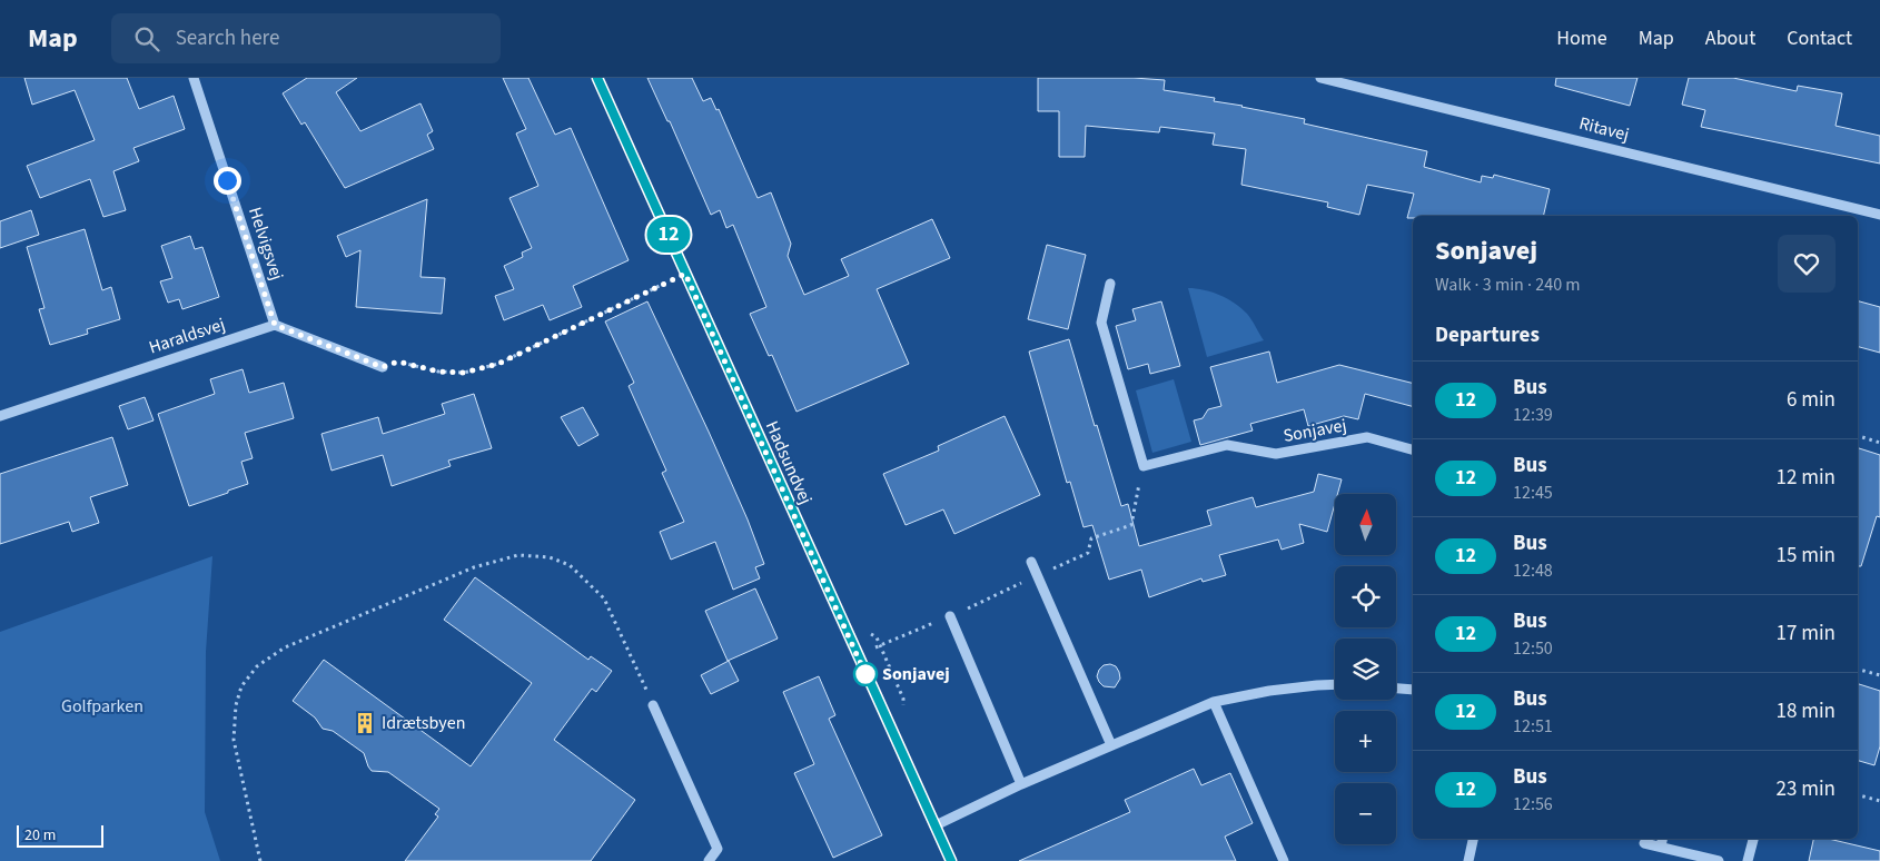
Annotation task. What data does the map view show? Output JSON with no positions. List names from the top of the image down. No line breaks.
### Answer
{"streets":{"street":["Ritavej","Helvigsvej","Haraldsvej","Sonjavej","Hadsundvej"]},"crossings":[["Helvigsvej","Haraldsvej"]],"parks":["Golfparken"],"places":{"other":["Sonjavej"],"building":["Idrætsbyen"]},"lines":["bus line 12"],"scale_bar":"20 m","north":"top","page":{"header":"Map","search":"Search here","nav":["Home","Map","About","Contact"],"on_map":"12","heading":[["Sonjavej","Walk · 3 min · 240 m"],"Departures"],"list":[{"mark":"12","name":"Bus","note":"12:39","value":"6 min"},{"mark":"12","name":"Bus","note":"12:45","value":"12 min"},{"mark":"12","name":"Bus","note":"12:48","value":"15 min"},{"mark":"12","name":"Bus","note":"12:50","value":"17 min"},{"mark":"12","name":"Bus","note":"12:51","value":"18 min"},{"mark":"12","name":"Bus","note":"12:56","value":"23 min"}],"map_buttons":["+","−"],"scale":"20 m"}}
